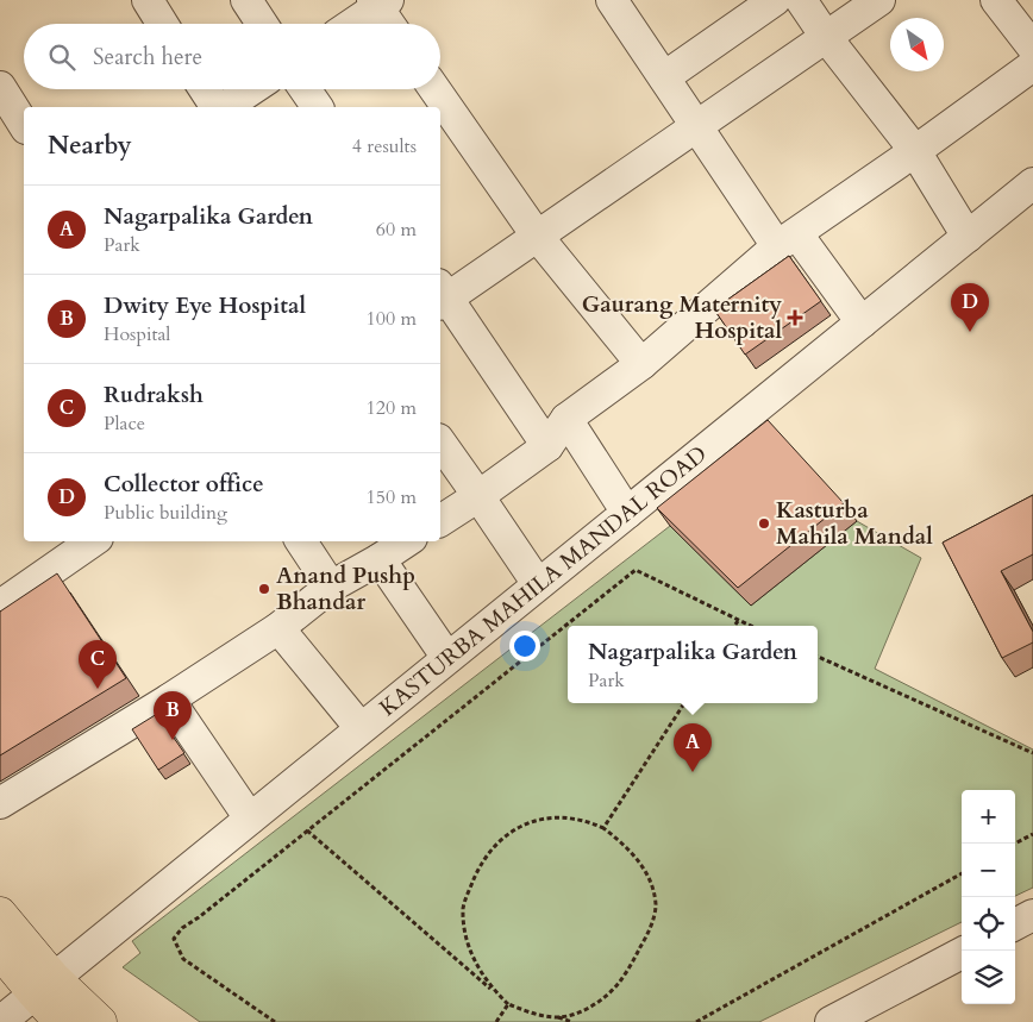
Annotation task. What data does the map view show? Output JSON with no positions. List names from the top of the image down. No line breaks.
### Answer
{"streets":{"street":["KASTURBA MAHILA MANDAL ROAD"]},"places":{"health":["Gaurang Maternity Hospital"],"other":["Kasturba Mahila Mandal","Anand Pushp Bhandar"]},"north":"bottom right","page":{"search":"Search here","heading":["Nearby","4 results"],"list":[{"mark":"A","name":"Nagarpalika Garden","note":"Park","value":"60 m"},{"mark":"B","name":"Dwity Eye Hospital","note":"Hospital","value":"100 m"},{"mark":"C","name":"Rudraksh","note":"Place","value":"120 m"},{"mark":"D","name":"Collector office","note":"Public building","value":"150 m"}],"pins":["D","C","B","A"],"popup":["Nagarpalika Garden","Park"],"map_buttons":["+","−"]}}
